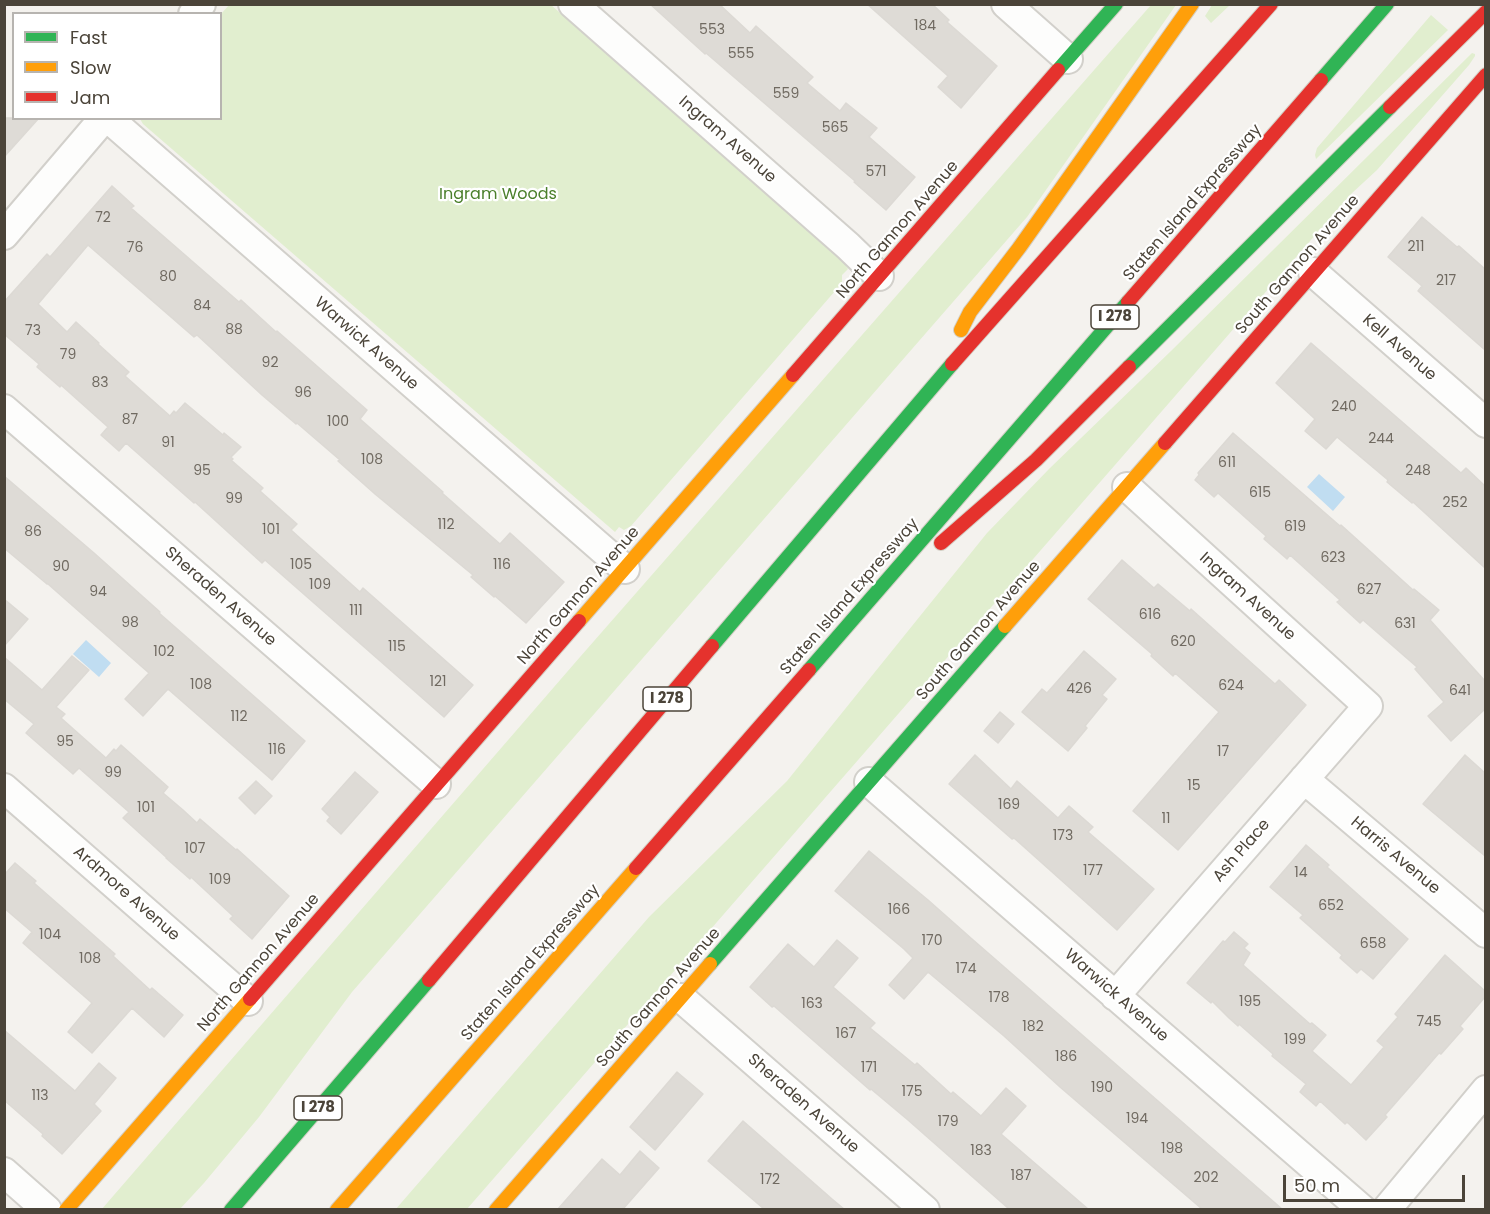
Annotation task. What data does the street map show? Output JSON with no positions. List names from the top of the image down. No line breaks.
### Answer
{"streets":{"main road":["Staten Island Expressway","North Gannon Avenue","South Gannon Avenue","I 278"],"street":["Ingram Avenue","Warwick Avenue","Kell Avenue","Sheraden Avenue","Ash Place","Harris Avenue","Ardmore Avenue"]},"crossings":[["Ingram Avenue","North Gannon Avenue"],["Ingram Avenue","South Gannon Avenue"],["Ingram Avenue","Ash Place"],["North Gannon Avenue","Warwick Avenue"],["North Gannon Avenue","Sheraden Avenue"],["North Gannon Avenue","Ardmore Avenue"],["South Gannon Avenue","Warwick Avenue"],["South Gannon Avenue","Kell Avenue"],["South Gannon Avenue","Sheraden Avenue"],["Warwick Avenue","Ash Place"],["Ash Place","Harris Avenue"]],"parks":["Ingram Woods"],"house_numbers":["184","553","555","559","565","571","72","211","76","80","217","84","88","73","79","92","83","96","240","87","100","244","91","108","611","95","248","615","99","252","112","619","101","86","623","105","116","90","109","627","94","111","616","98","631","620","115","102","121","108","624","426","641","112","95","116","17","99","15","169","101","11","173","107","177","14","109","652","166","104","170","658","108","174","178","195","163","745","182","167","199","186","171","190","175","113","194","179","198","183","187","202","172"],"legend":["Fast","Slow","Jam"],"scale_bar":"50 m"}
